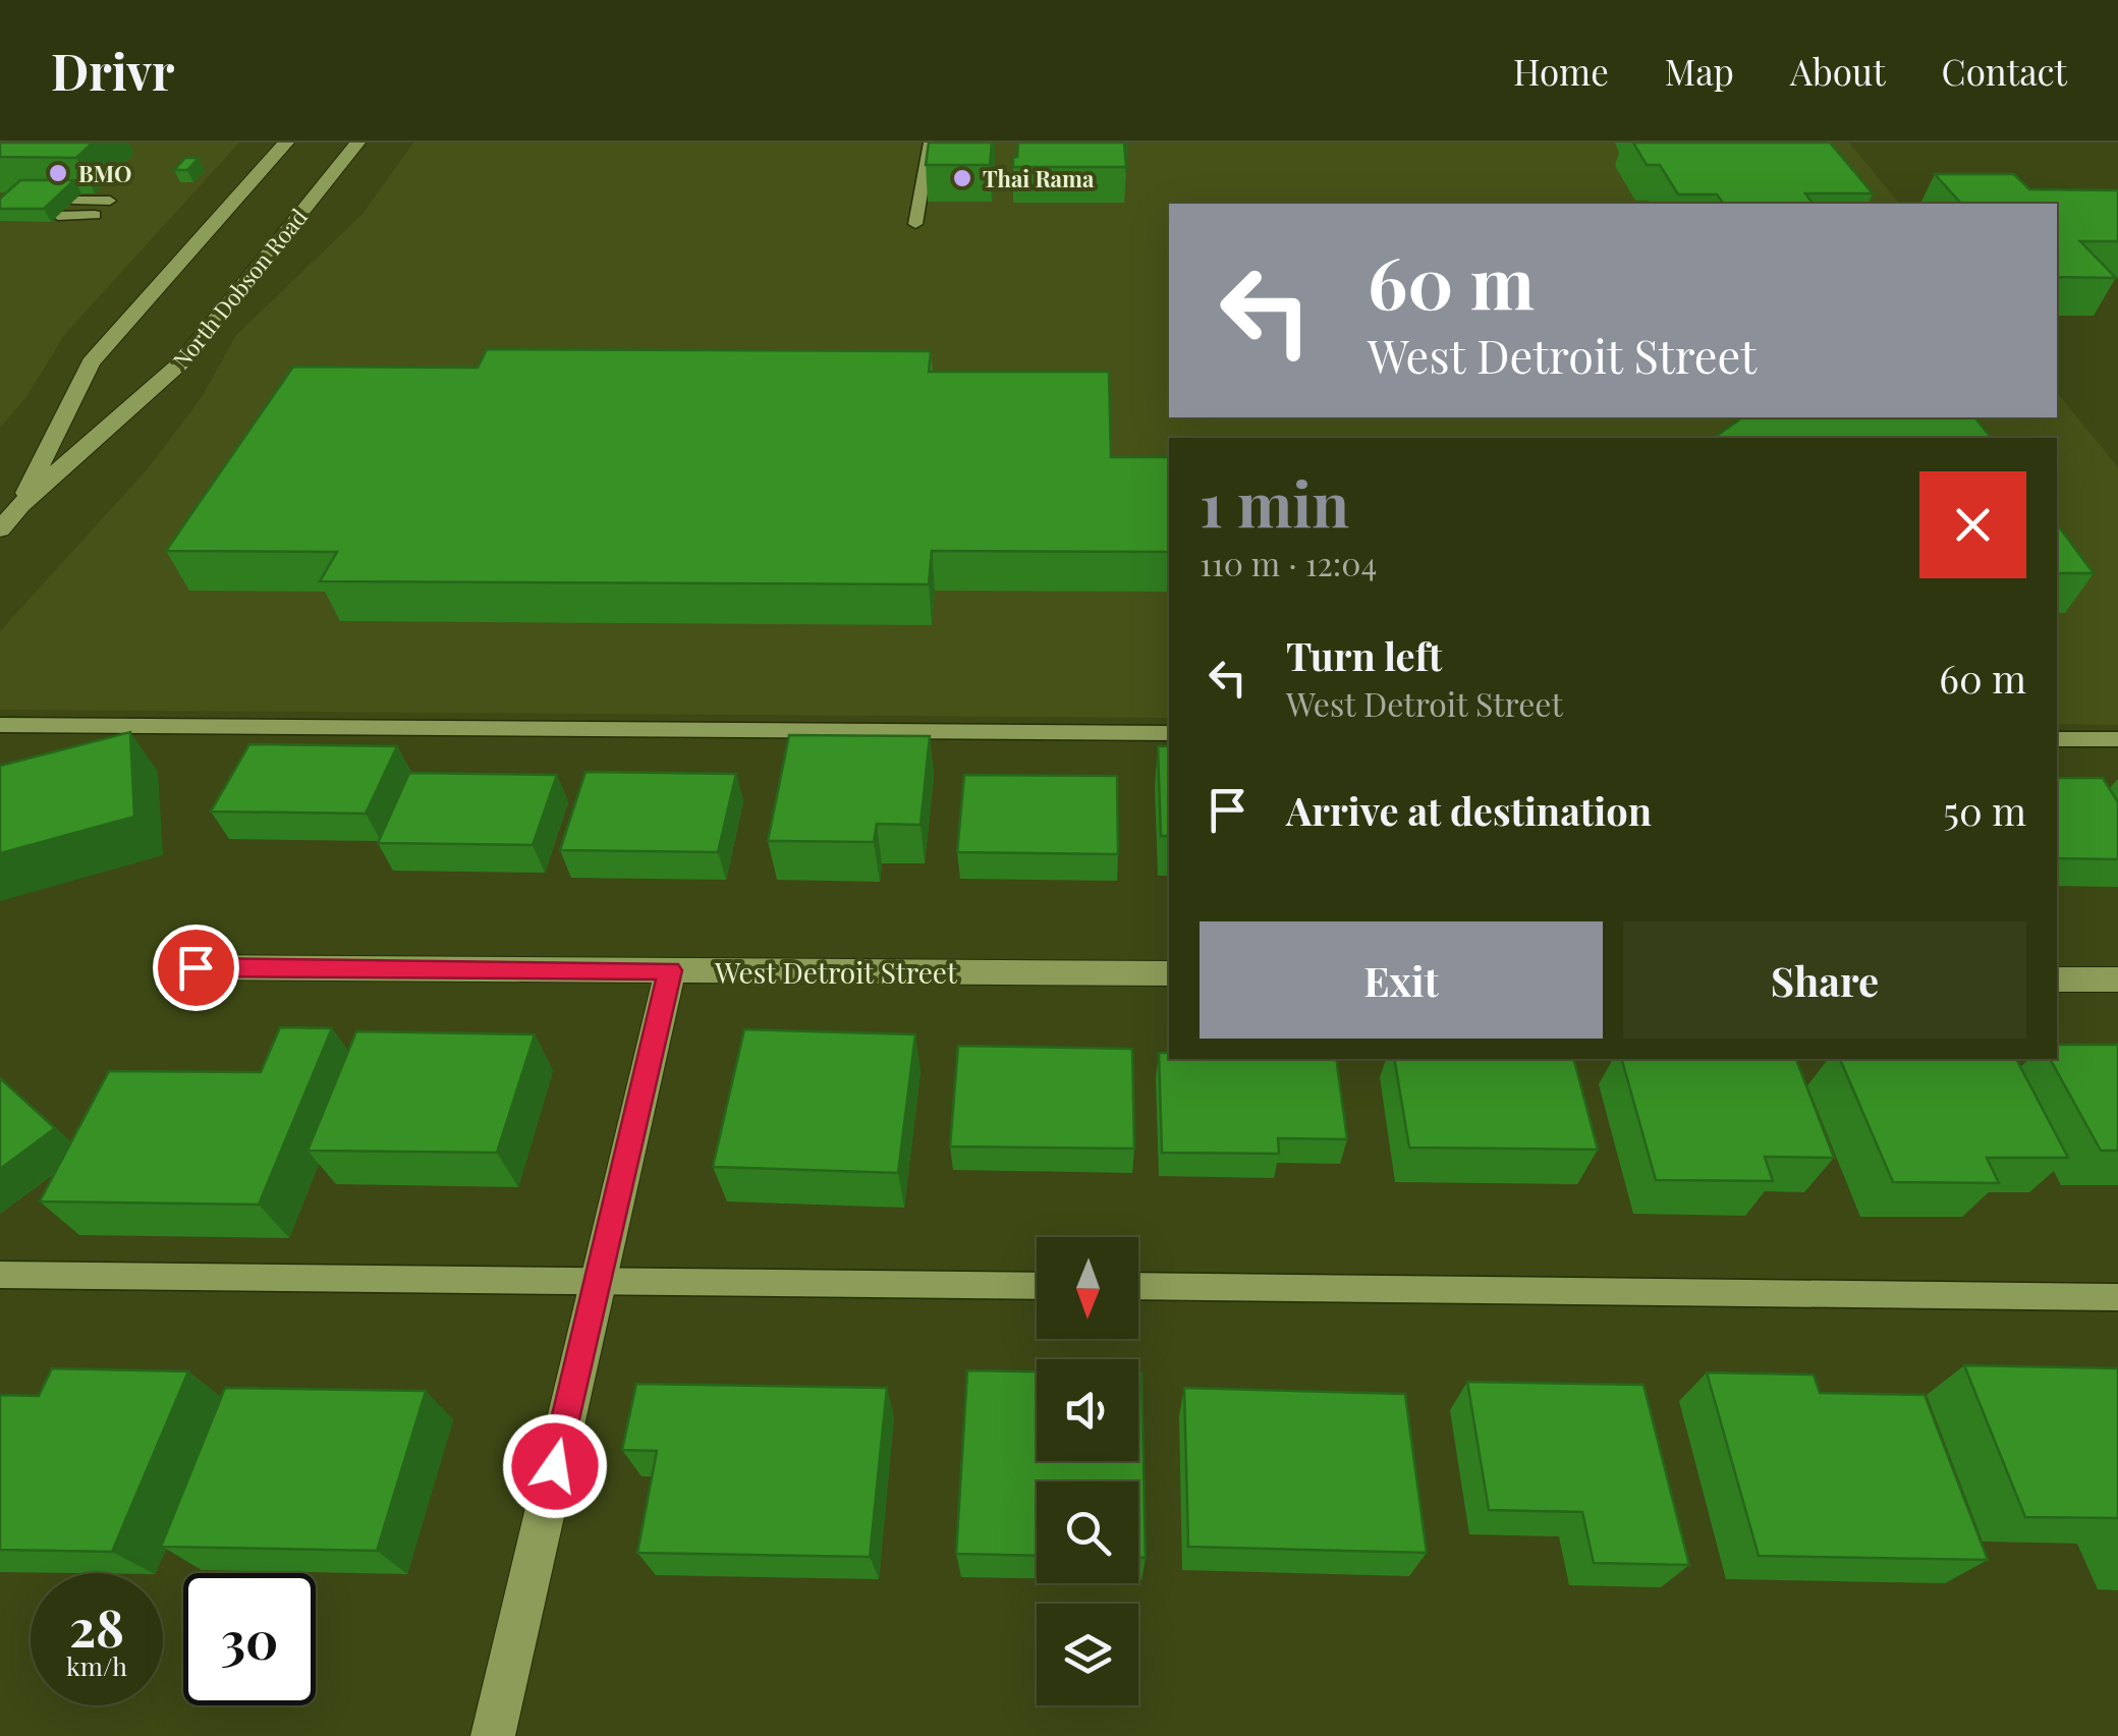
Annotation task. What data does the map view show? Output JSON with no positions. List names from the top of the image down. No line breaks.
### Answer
{"streets":{"main road":["North Dobson Road","West Detroit Street"]},"places":["BMO","Thai Rama"],"north":"bottom","page":{"header":"Drivr","nav":["Home","Map","About","Contact"],"turn":["60 m","West Detroit Street"],"heading":["1 min","110 m · 12:04"],"list":[{"name":"Turn left","note":"West Detroit Street","value":"60 m"},{"name":"Arrive at destination","value":"50 m"}],"buttons":["Exit","Share"],"speed":"28 km/h","limit":"30"}}
